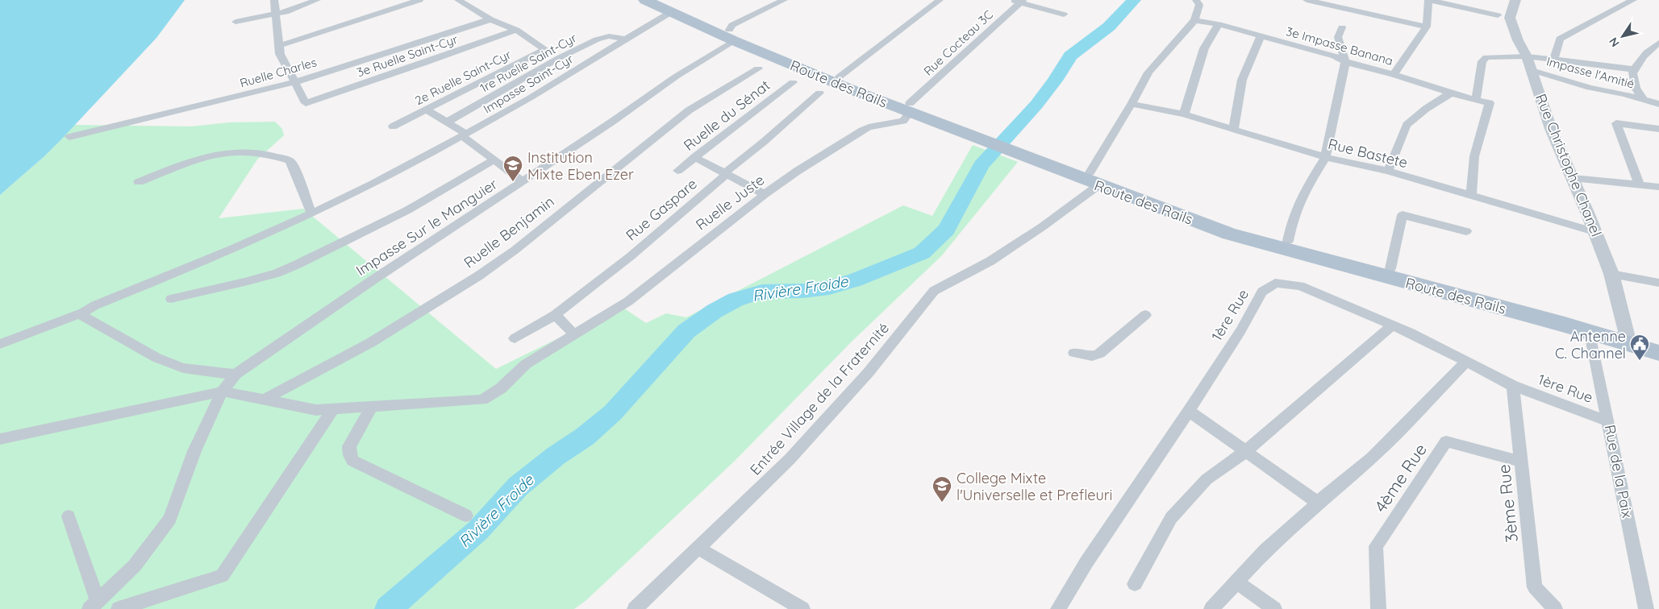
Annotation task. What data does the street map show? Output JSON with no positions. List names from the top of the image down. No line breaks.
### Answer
{"streets":{"main road":["Route des Rails"],"street":["Rue Cocteau 3C","3e Impasse Banana","3e Ruelle Saint-Cyr","1re Ruelle Saint-Cyr","Ruelle Charles","Impasse l'Amitié","2e Ruelle Saint-Cyr","Impasse Saint-Cyr","Ruelle du Sénat","Rue Bastete","Rue Christophe Chanel","Ruelle Juste","Rue Gaspare","Impasse Sur le Manguier","Ruelle Benjamin","1ère Rue","Entrée Village de la Fraternité","Rue de la Paix","4ème Rue","3ème Rue"]},"crossings":[["Rue Cocteau 3C","Route des Rails"],["Rue Cocteau 3C","Ruelle Juste"],["3e Ruelle Saint-Cyr","Ruelle Charles"],["1re Ruelle Saint-Cyr","Impasse Saint-Cyr"],["Impasse l'Amitié","Rue Christophe Chanel"],["Impasse Saint-Cyr","Route des Rails"],["Route des Rails","Rue Christophe Chanel"],["Route des Rails","Ruelle Juste"],["Route des Rails","Impasse Sur le Manguier"],["Route des Rails","Entrée Village de la Fraternité"],["Route des Rails","Rue de la Paix"],["Rue Bastete","Rue Christophe Chanel"],["Ruelle Juste","Impasse Sur le Manguier"],["Ruelle Juste","Ruelle Benjamin"],["1ère Rue","Rue de la Paix"],["1ère Rue","3ème Rue"],["4ème Rue","3ème Rue"]],"water":["Rivière Froide"],"places":{"school or university":["Institution Mixte Eben Ezer","College Mixte l'Universelle et Prefleuri"],"public building":["Antenne C. Channel"]},"north":"bottom left"}
